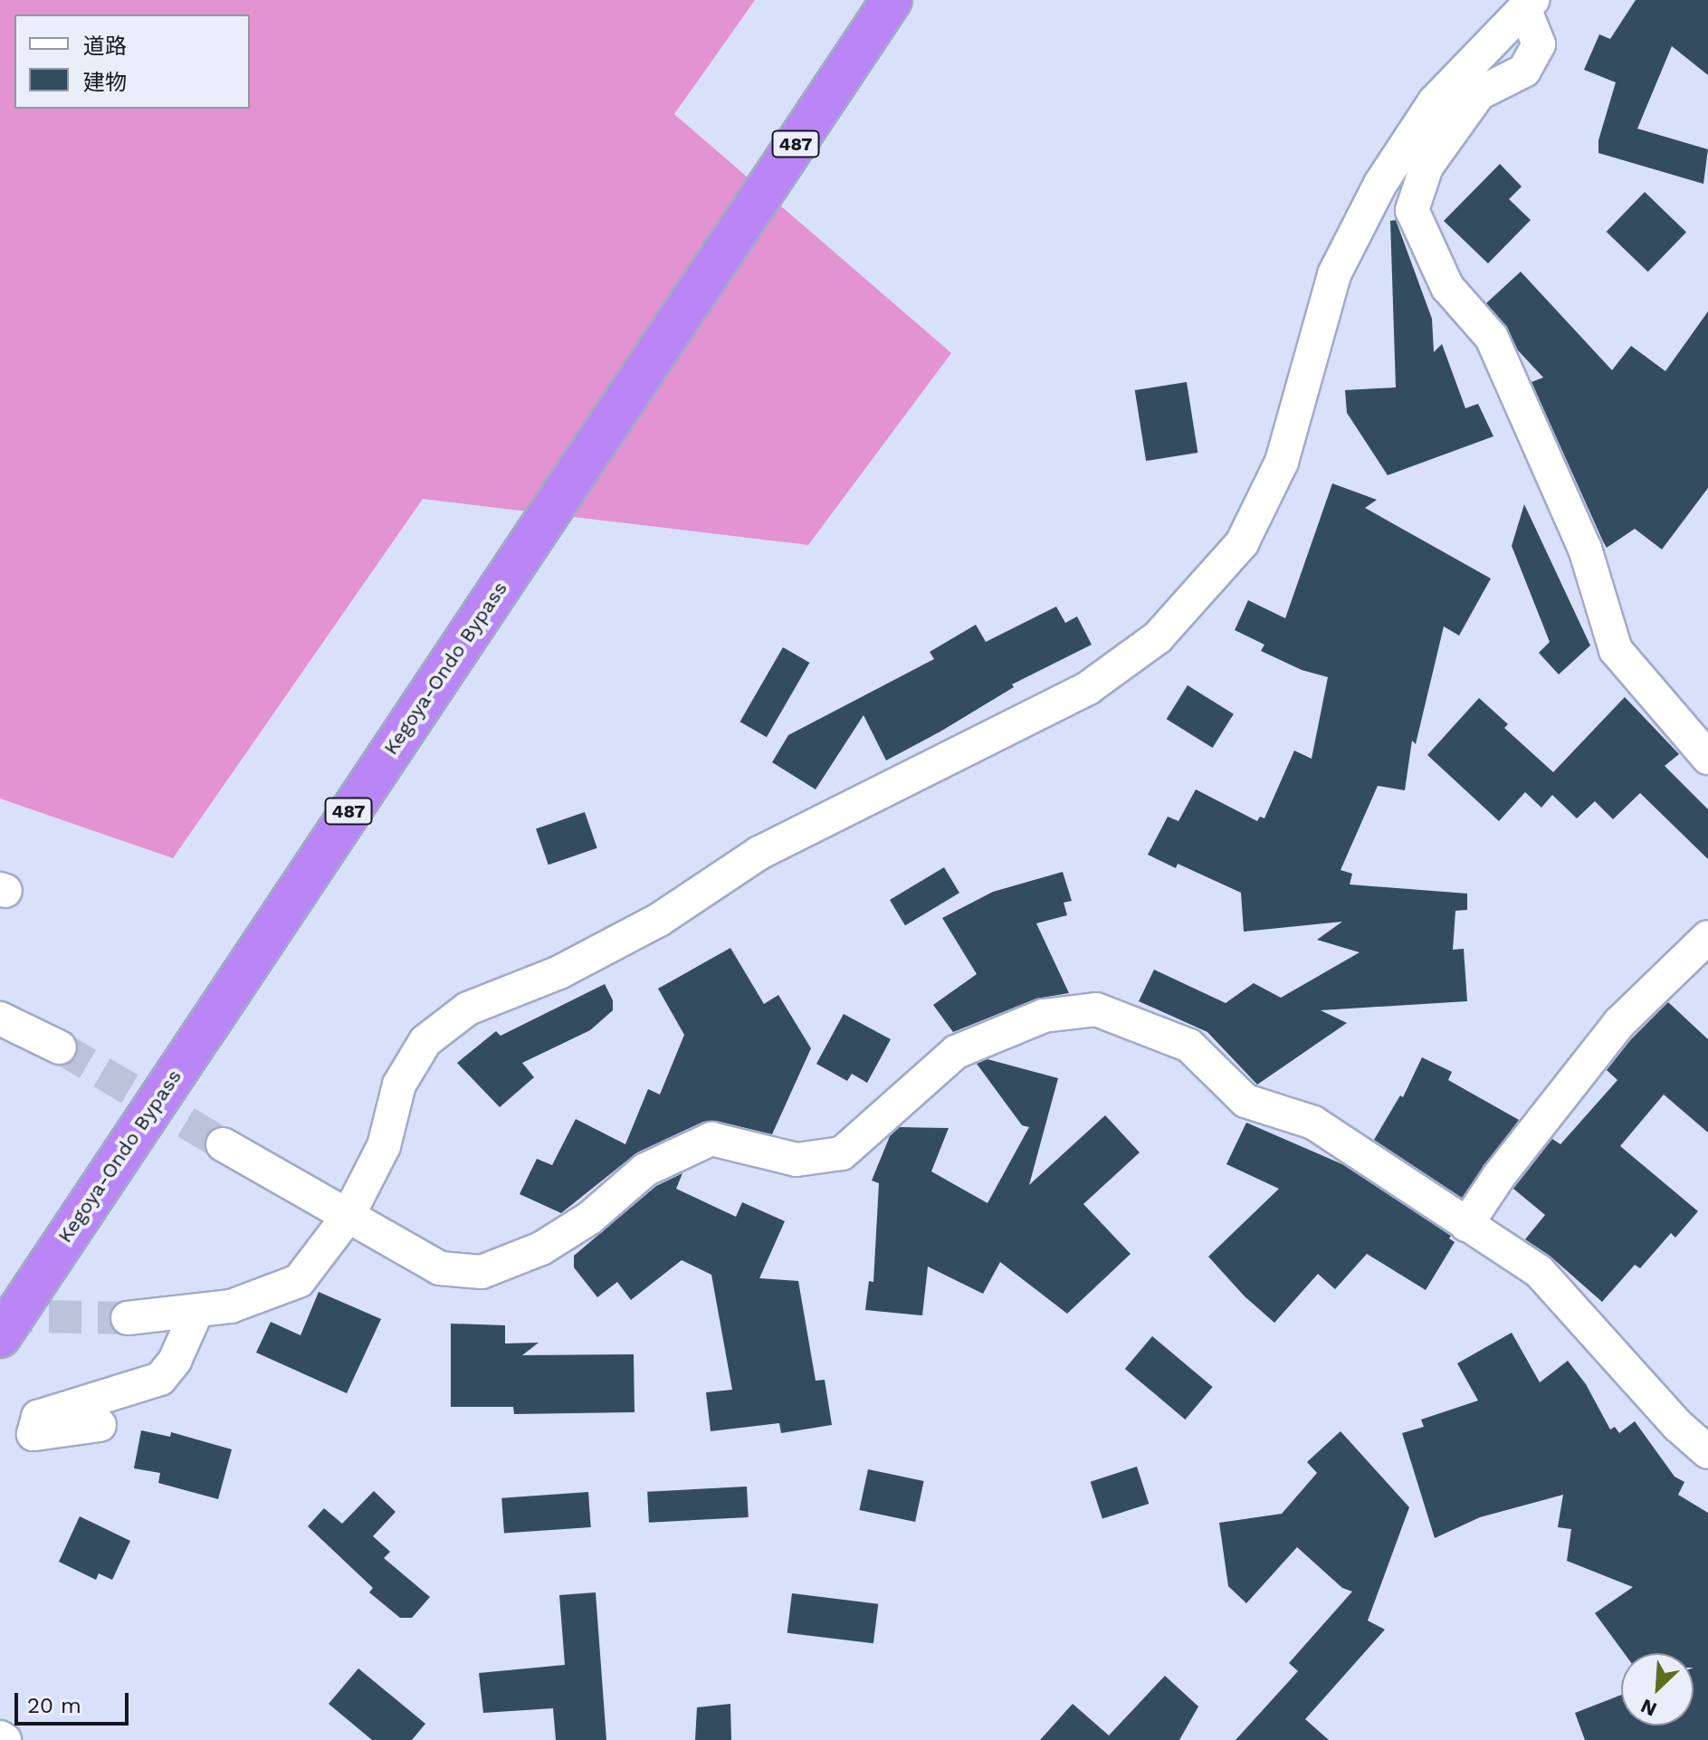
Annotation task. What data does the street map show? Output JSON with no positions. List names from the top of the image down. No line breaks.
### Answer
{"streets":{"highway":["487","Kegoya-Ondo Bypass"]},"legend":["道路","建物"],"scale_bar":"20 m","north":"bottom left"}
